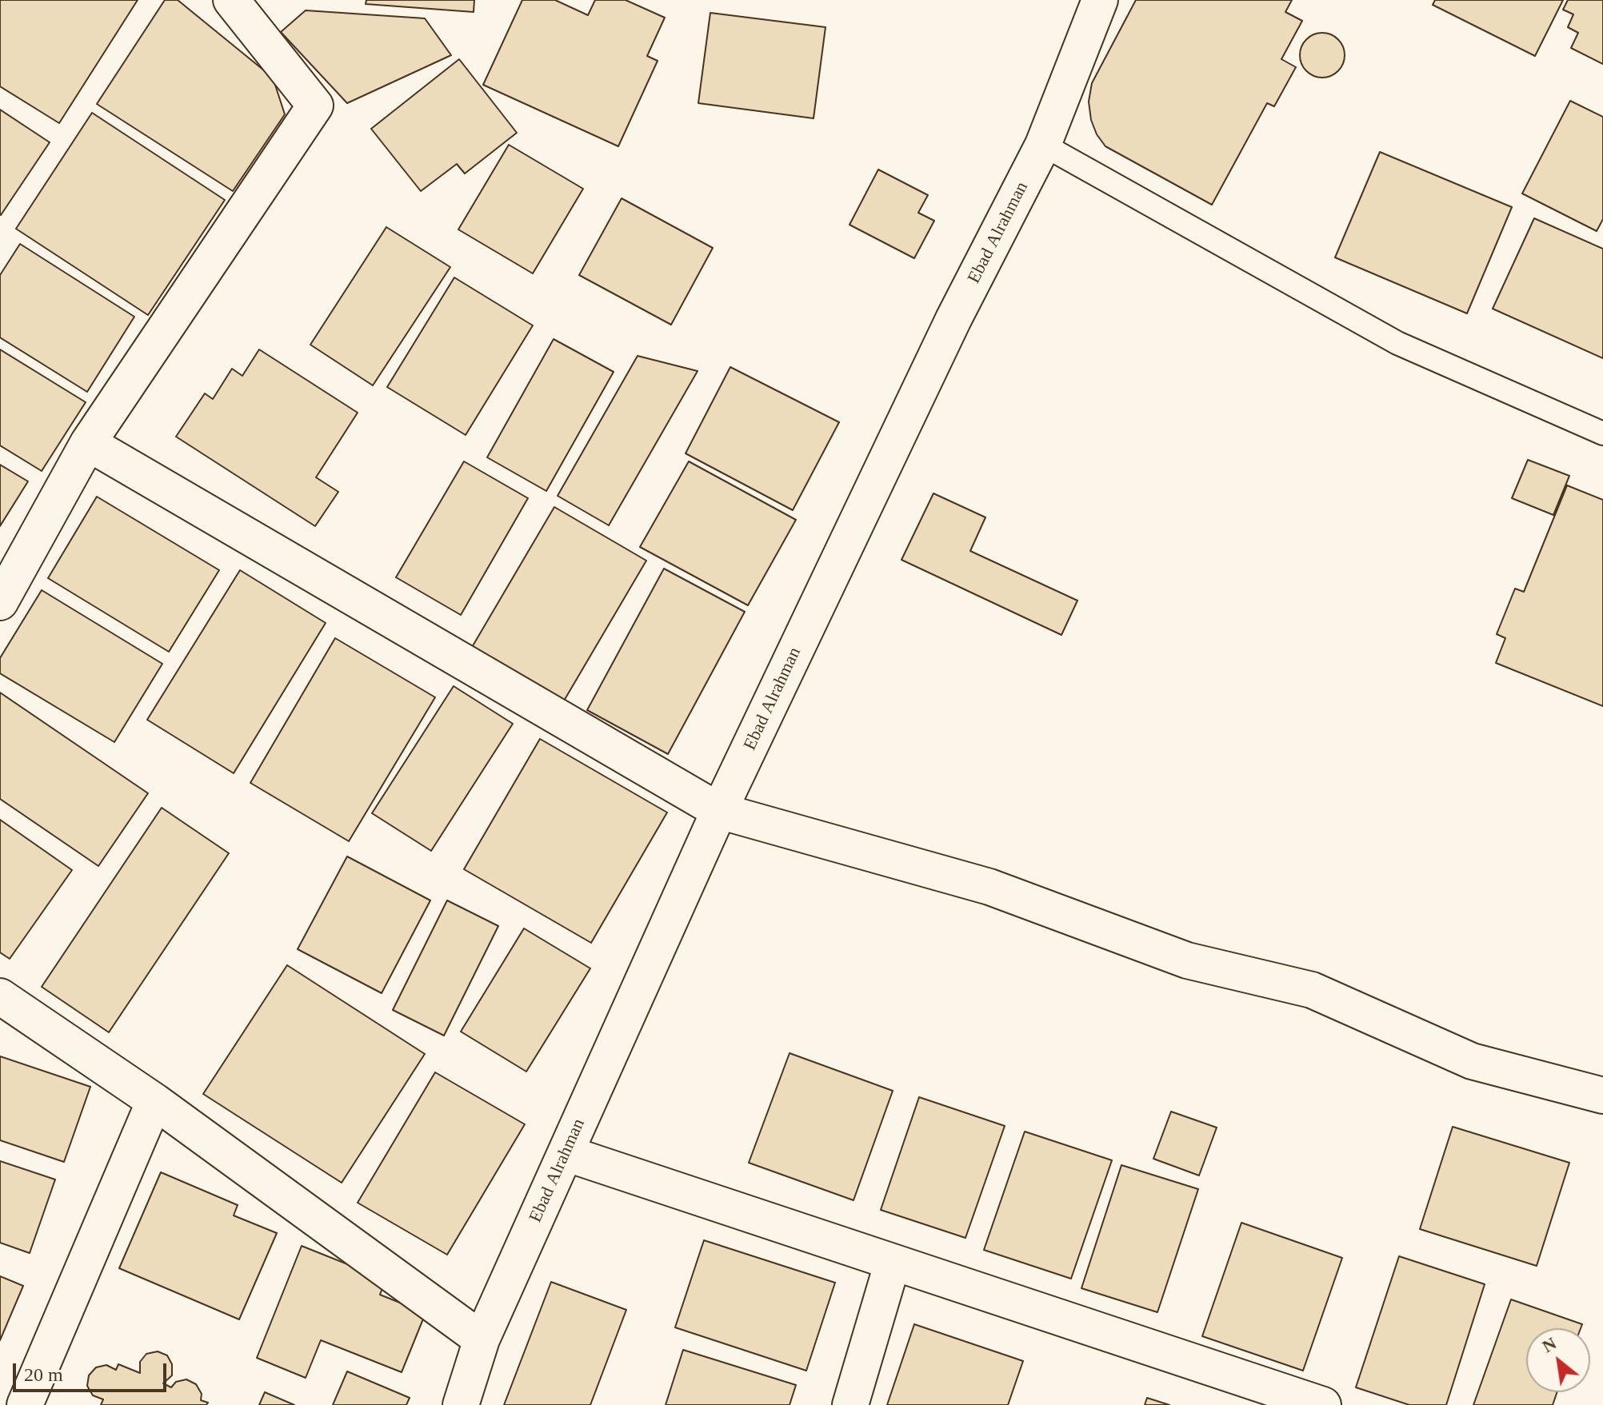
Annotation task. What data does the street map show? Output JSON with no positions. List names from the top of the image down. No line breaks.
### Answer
{"streets":{"street":["Ebad Alrahman"]},"scale_bar":"20 m","north":"top left"}
